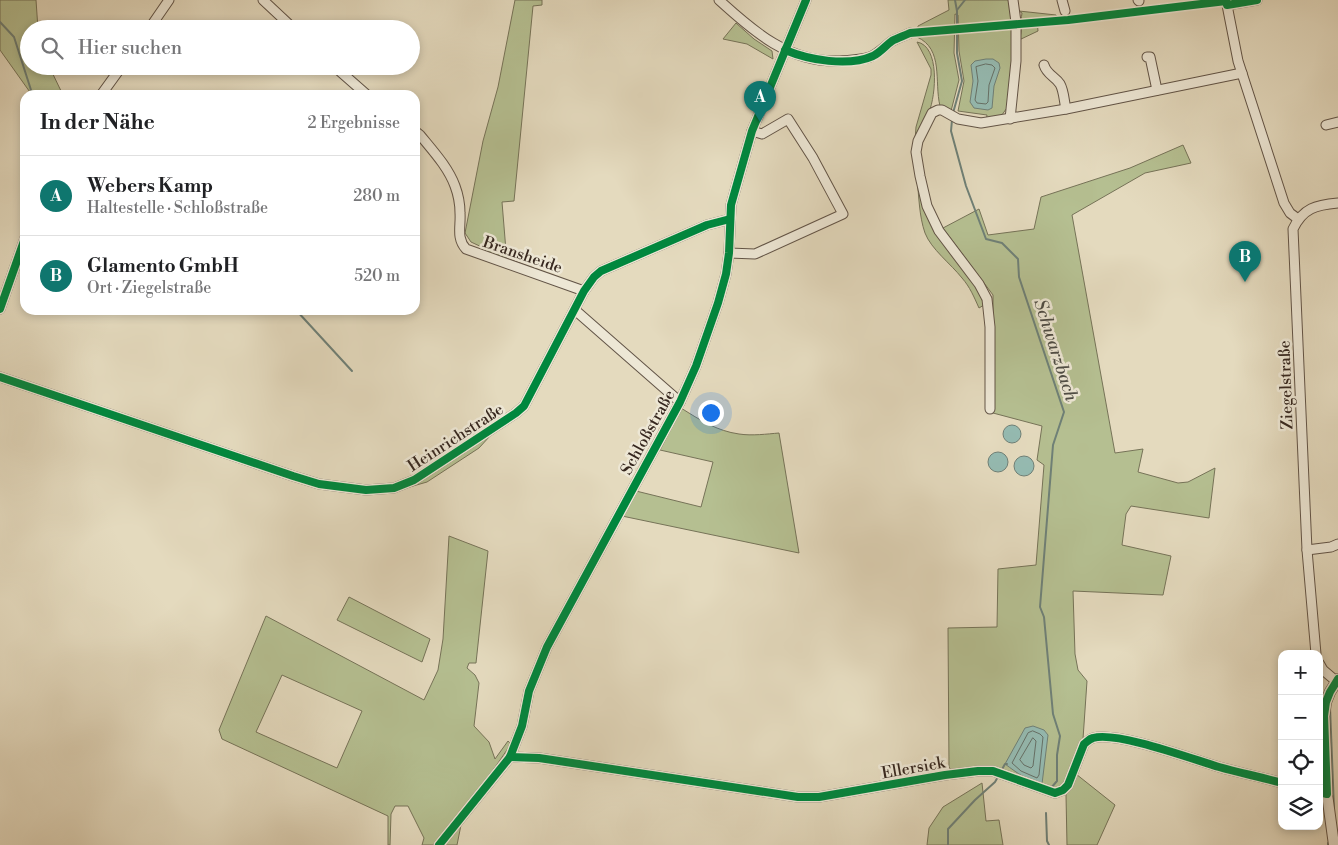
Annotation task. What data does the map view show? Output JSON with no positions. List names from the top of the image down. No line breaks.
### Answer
{"streets":{"street":["Bransheide","Ziegelstraße","Schloßstraße","Heinrichstraße","Ellersiek"]},"crossings":[["Bransheide","Heinrichstraße"],["Schloßstraße","Heinrichstraße"],["Schloßstraße","Ellersiek"]],"water":["Schwarzbach"],"page":{"search":"Hier suchen","pins":["A","B"],"heading":["In der Nähe","2 Ergebnisse"],"list":[{"mark":"A","name":"Webers Kamp","note":"Haltestelle · Schloßstraße","value":"280 m"},{"mark":"B","name":"Glamento GmbH","note":"Ort · Ziegelstraße","value":"520 m"}],"map_buttons":["+","−"]}}
